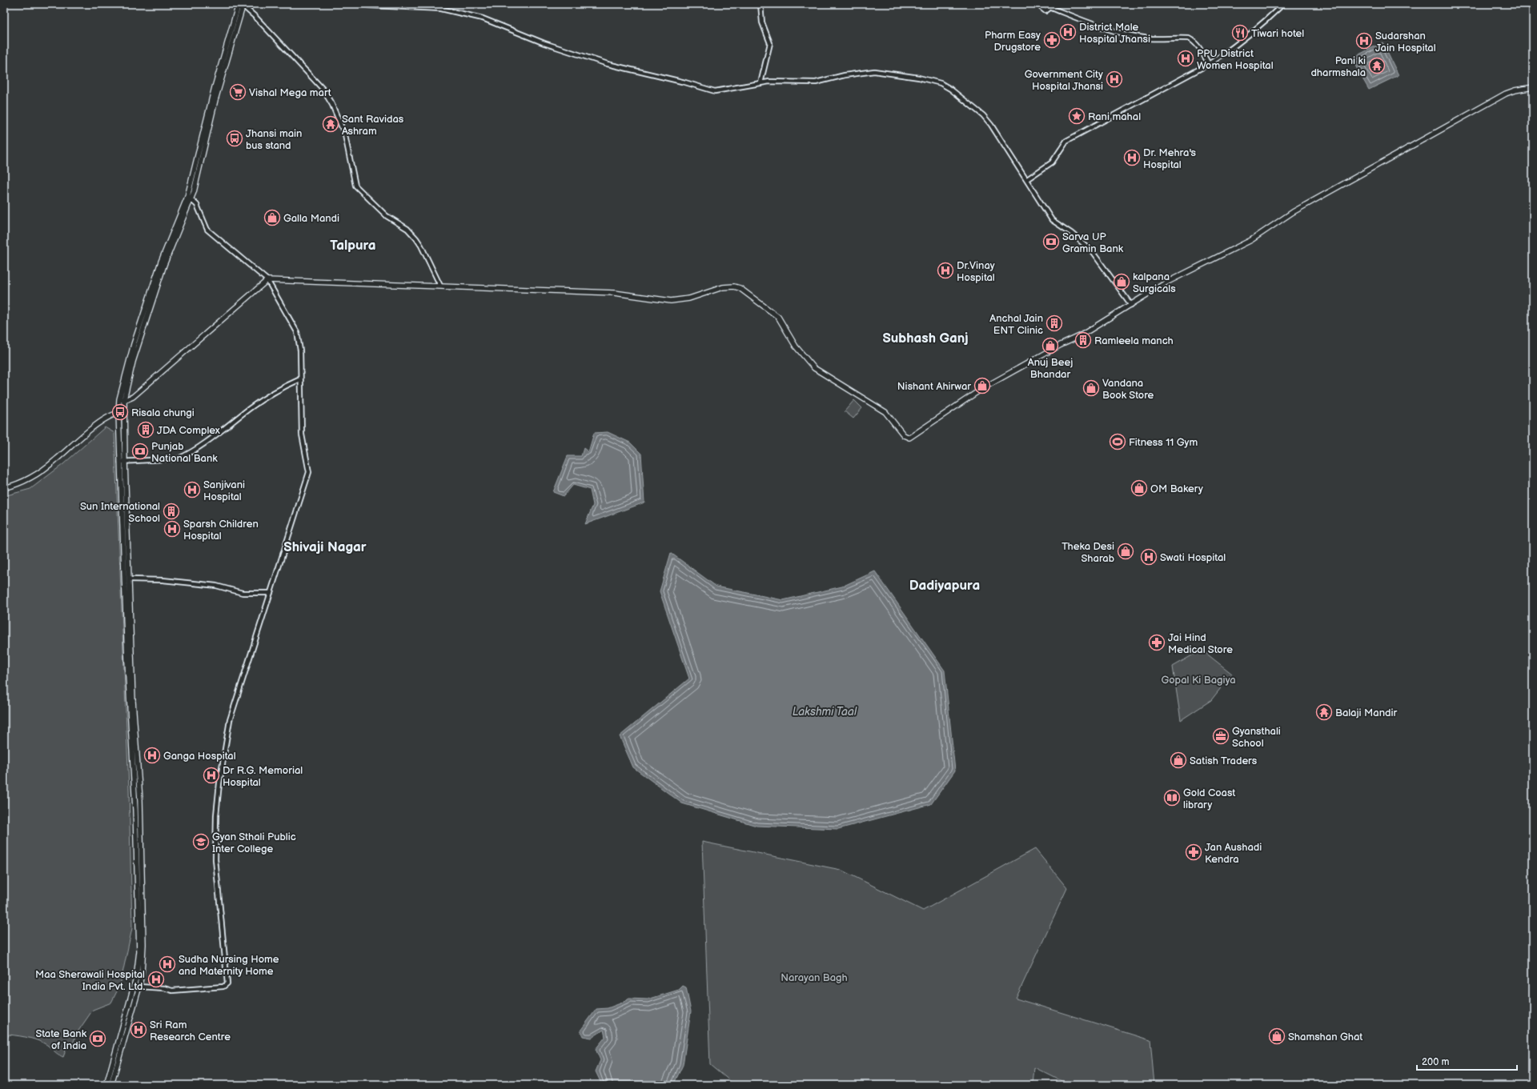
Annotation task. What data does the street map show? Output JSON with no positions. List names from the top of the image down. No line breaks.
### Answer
{"districts":["Talpura","Subhash Ganj","Shivaji Nagar","Dadiyapura"],"water":["Lakshmi Taal"],"parks":["Gopal Ki Bagiya","Narayan Bagh"],"places":{"hospital":["District Male Hospital Jhansi","Sudarshan Jain Hospital","PPU District Women Hospital","Government City Hospital Jhansi","Dr. Mehra's Hospital","Dr.Vinay Hospital","Sanjivani Hospital","Sparsh Children Hospital","Swati Hospital","Ganga Hospital","Dr R.G. Memorial Hospital","Sudha Nursing Home and Maternity Home","Maa Sherawali Hospital India Pvt. Ltd.","Sri Ram Research Centre"],"restaurant":["Tiwari hotel"],"pharmacy":["Pharm Easy Drugstore","Jai Hind Medical Store","Jan Aushadi Kendra"],"temple":["Pani ki dharmshala","Sant Ravidas Ashram","Balaji Mandir"],"supermarket":["Vishal Mega mart"],"place":["Rani mahal"],"bus stop":["Jhansi main bus stand","Risala chungi"],"shop":["Galla Mandi","kalpana Surgicals","Anuj Beej Bhandar","Nishant Ahirwar","Vandana Book Store","OM Bakery","Theka Desi Sharab","Satish Traders","Shamshan Ghat"],"bank":["Sarva UP Gramin Bank","Punjab National Bank","State Bank of India"],"building":["Anchal Jain ENT Clinic","Ramleela manch","JDA Complex","Sun International School"],"sports":["Fitness 11 Gym"],"office":["Gyansthali School"],"library":["Gold Coast library"],"school or university":["Gyan Sthali Public Inter College"]},"scale_bar":"200 m"}
